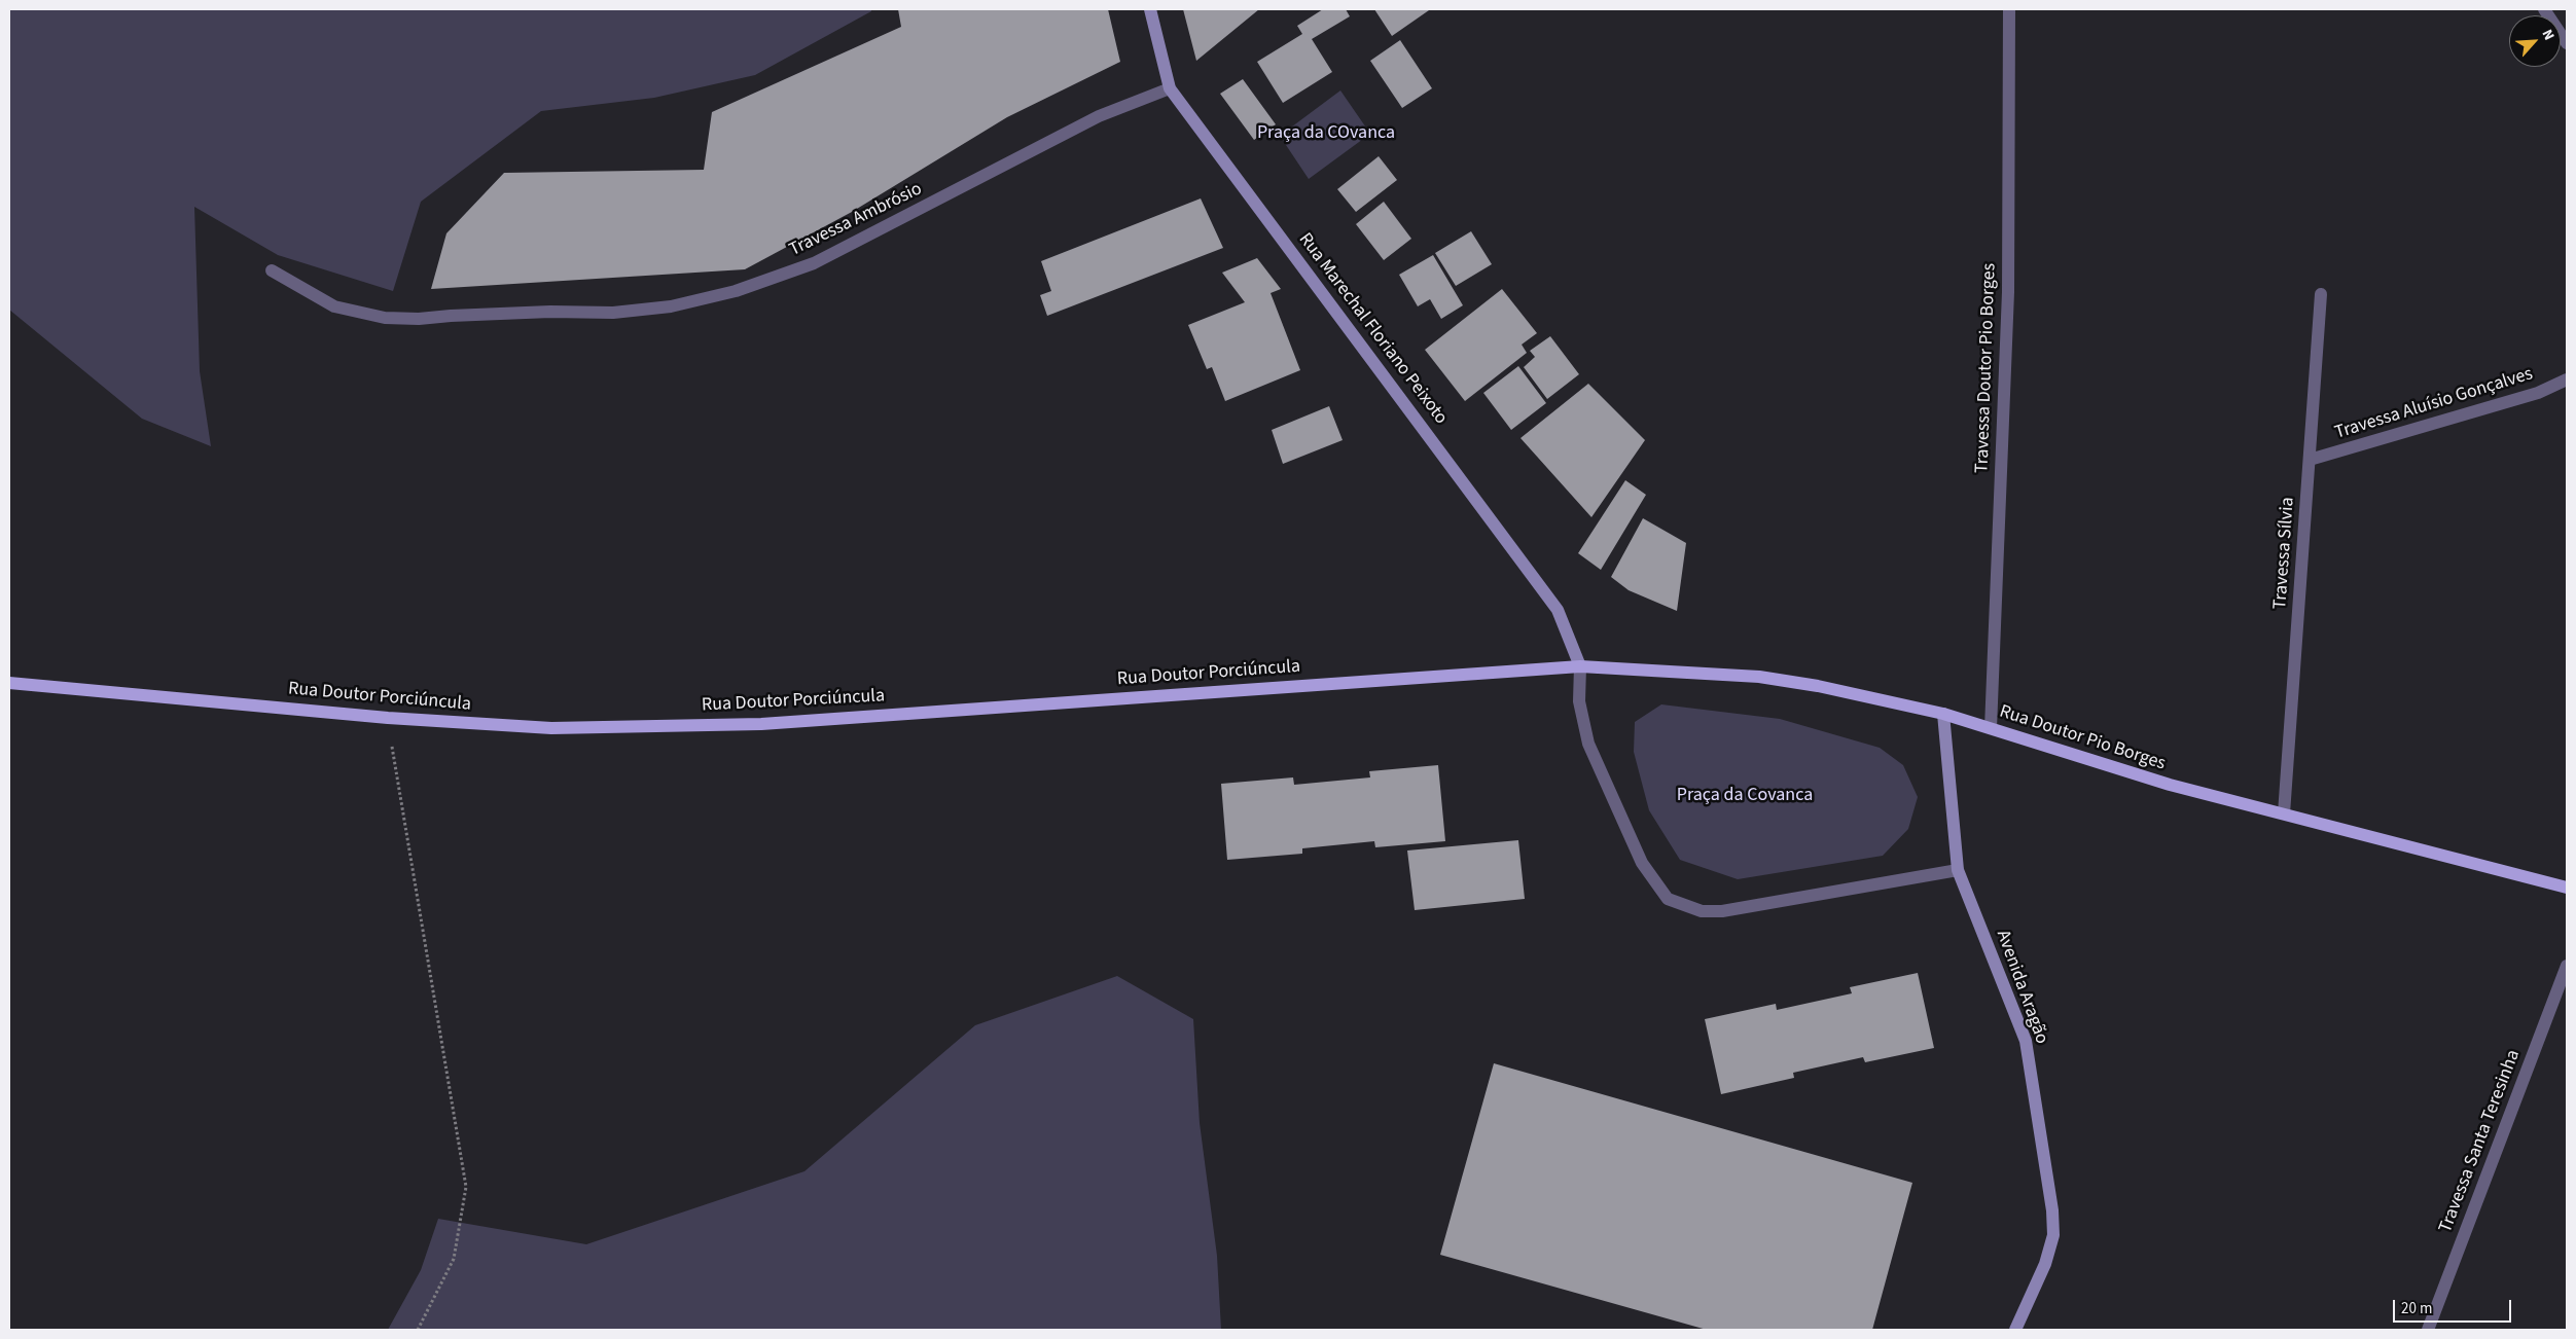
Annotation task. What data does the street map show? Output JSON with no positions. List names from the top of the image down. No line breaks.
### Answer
{"streets":{"main road":["Rua Marechal Floriano Peixoto","Rua Doutor Porciúncula","Rua Doutor Pio Borges","Avenida Aragão"],"street":["Travessa Ambrósio","Travessa Doutor Pio Borges","Travessa Aluísio Gonçalves","Travessa Sílvia","Travessa Santa Teresinha"]},"crossings":[["Travessa Ambrósio","Rua Marechal Floriano Peixoto"],["Rua Marechal Floriano Peixoto","Rua Doutor Porciúncula"],["Rua Marechal Floriano Peixoto","Rua Doutor Pio Borges"],["Travessa Doutor Pio Borges","Rua Doutor Pio Borges"],["Travessa Aluísio Gonçalves","Travessa Sílvia"],["Travessa Sílvia","Rua Doutor Pio Borges"],["Rua Doutor Porciúncula","Rua Doutor Pio Borges"],["Rua Doutor Pio Borges","Avenida Aragão"]],"parks":["Praça da COvanca","Praça da Covanca"],"scale_bar":"20 m","north":"top right"}
